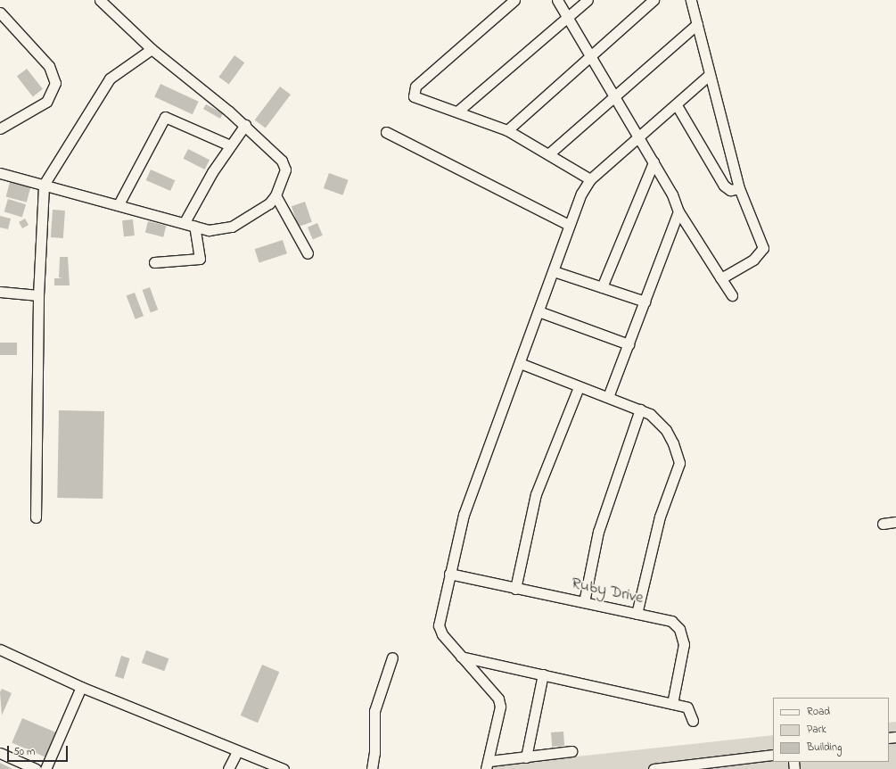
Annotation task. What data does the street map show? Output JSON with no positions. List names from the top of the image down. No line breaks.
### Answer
{"streets":{"street":["Ruby Drive"]},"legend":["Road","Park","Building"],"scale_bar":"50 m"}
